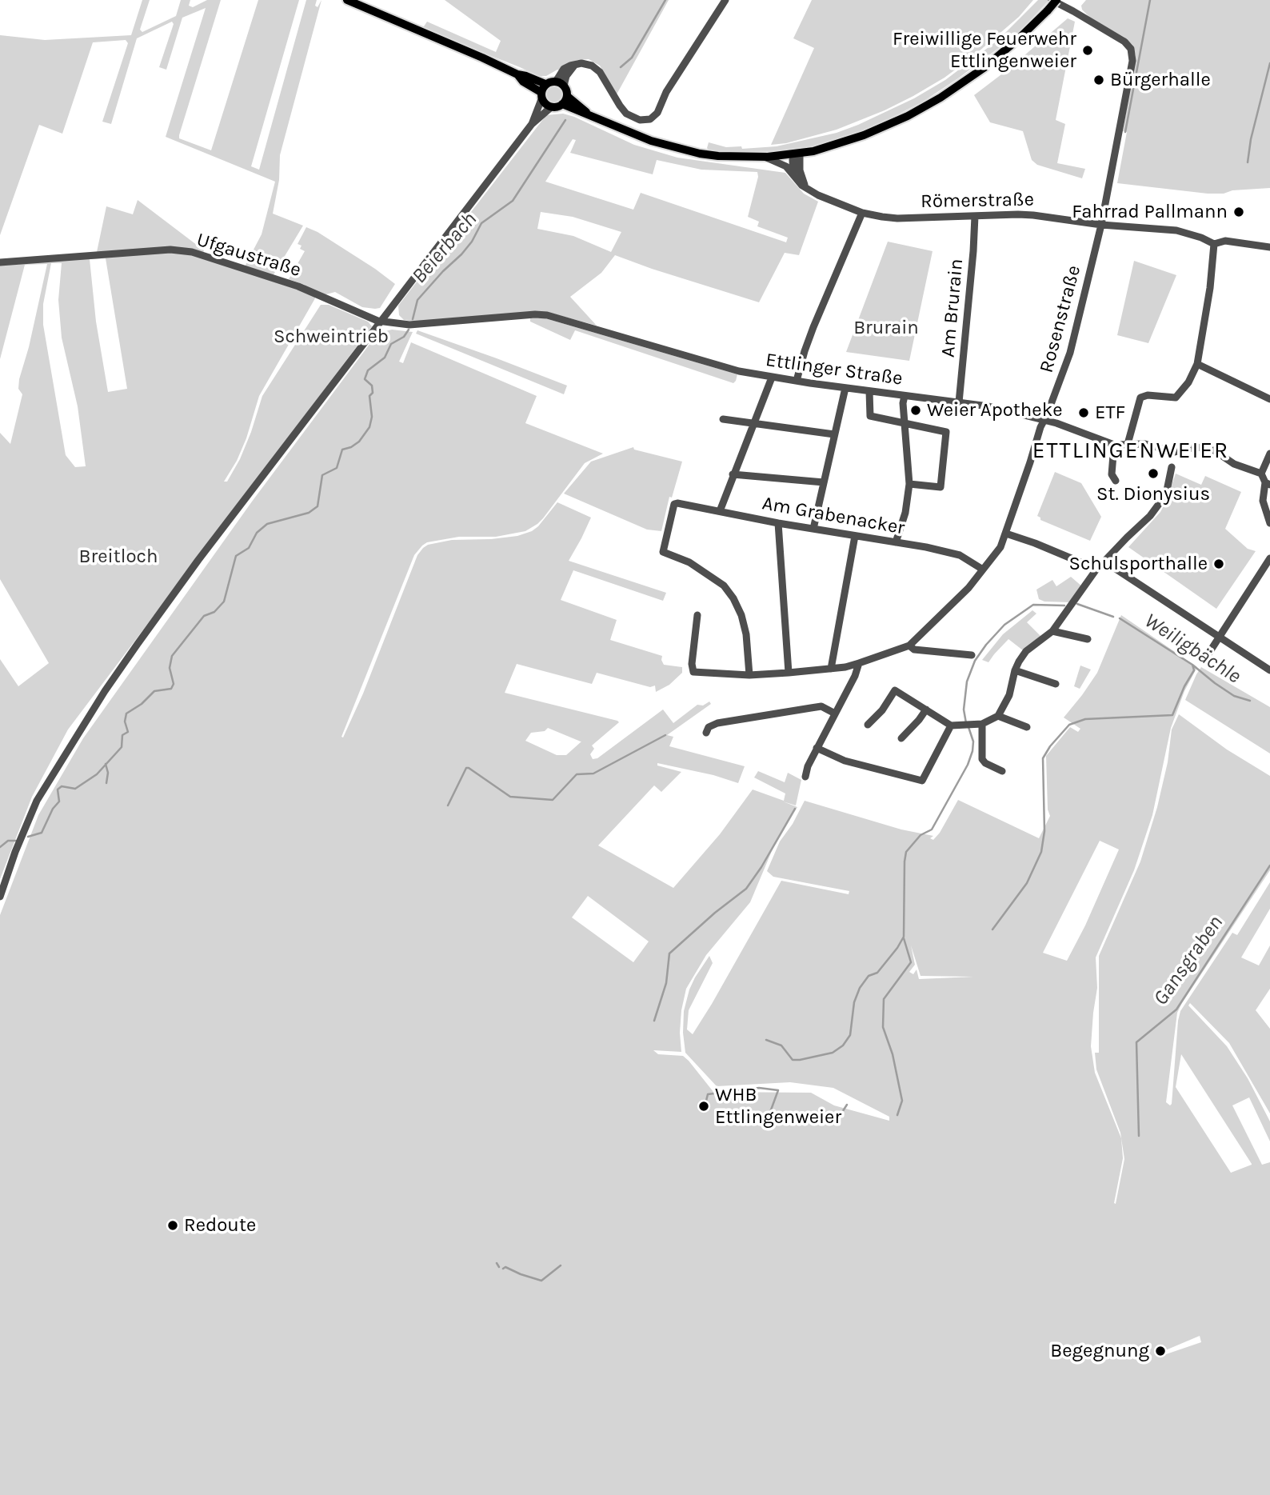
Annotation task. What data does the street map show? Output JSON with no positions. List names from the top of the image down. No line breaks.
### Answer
{"streets":{"main road":["Römerstraße"],"street":["Ufgaustraße","Am Brurain","Rosenstraße","Ettlinger Straße","Am Grabenacker"]},"crossings":[["Römerstraße","Am Brurain"],["Römerstraße","Rosenstraße"],["Ufgaustraße","Ettlinger Straße"],["Am Brurain","Ettlinger Straße"],["Rosenstraße","Ettlinger Straße"],["Rosenstraße","Am Grabenacker"]],"districts":["ETTLINGENWEIER"],"water":["Beierbach","Weiligbächle","Gansgraben"],"parks":["Brurain","Schweintrieb","Breitloch"],"places":["Freiwillige Feuerwehr Ettlingenweier","Bürgerhalle","Fahrrad Pallmann","Weier Apotheke","ETF","St. Dionysius","Schulsporthalle","WHB Ettlingenweier","Redoute","Begegnung"]}
